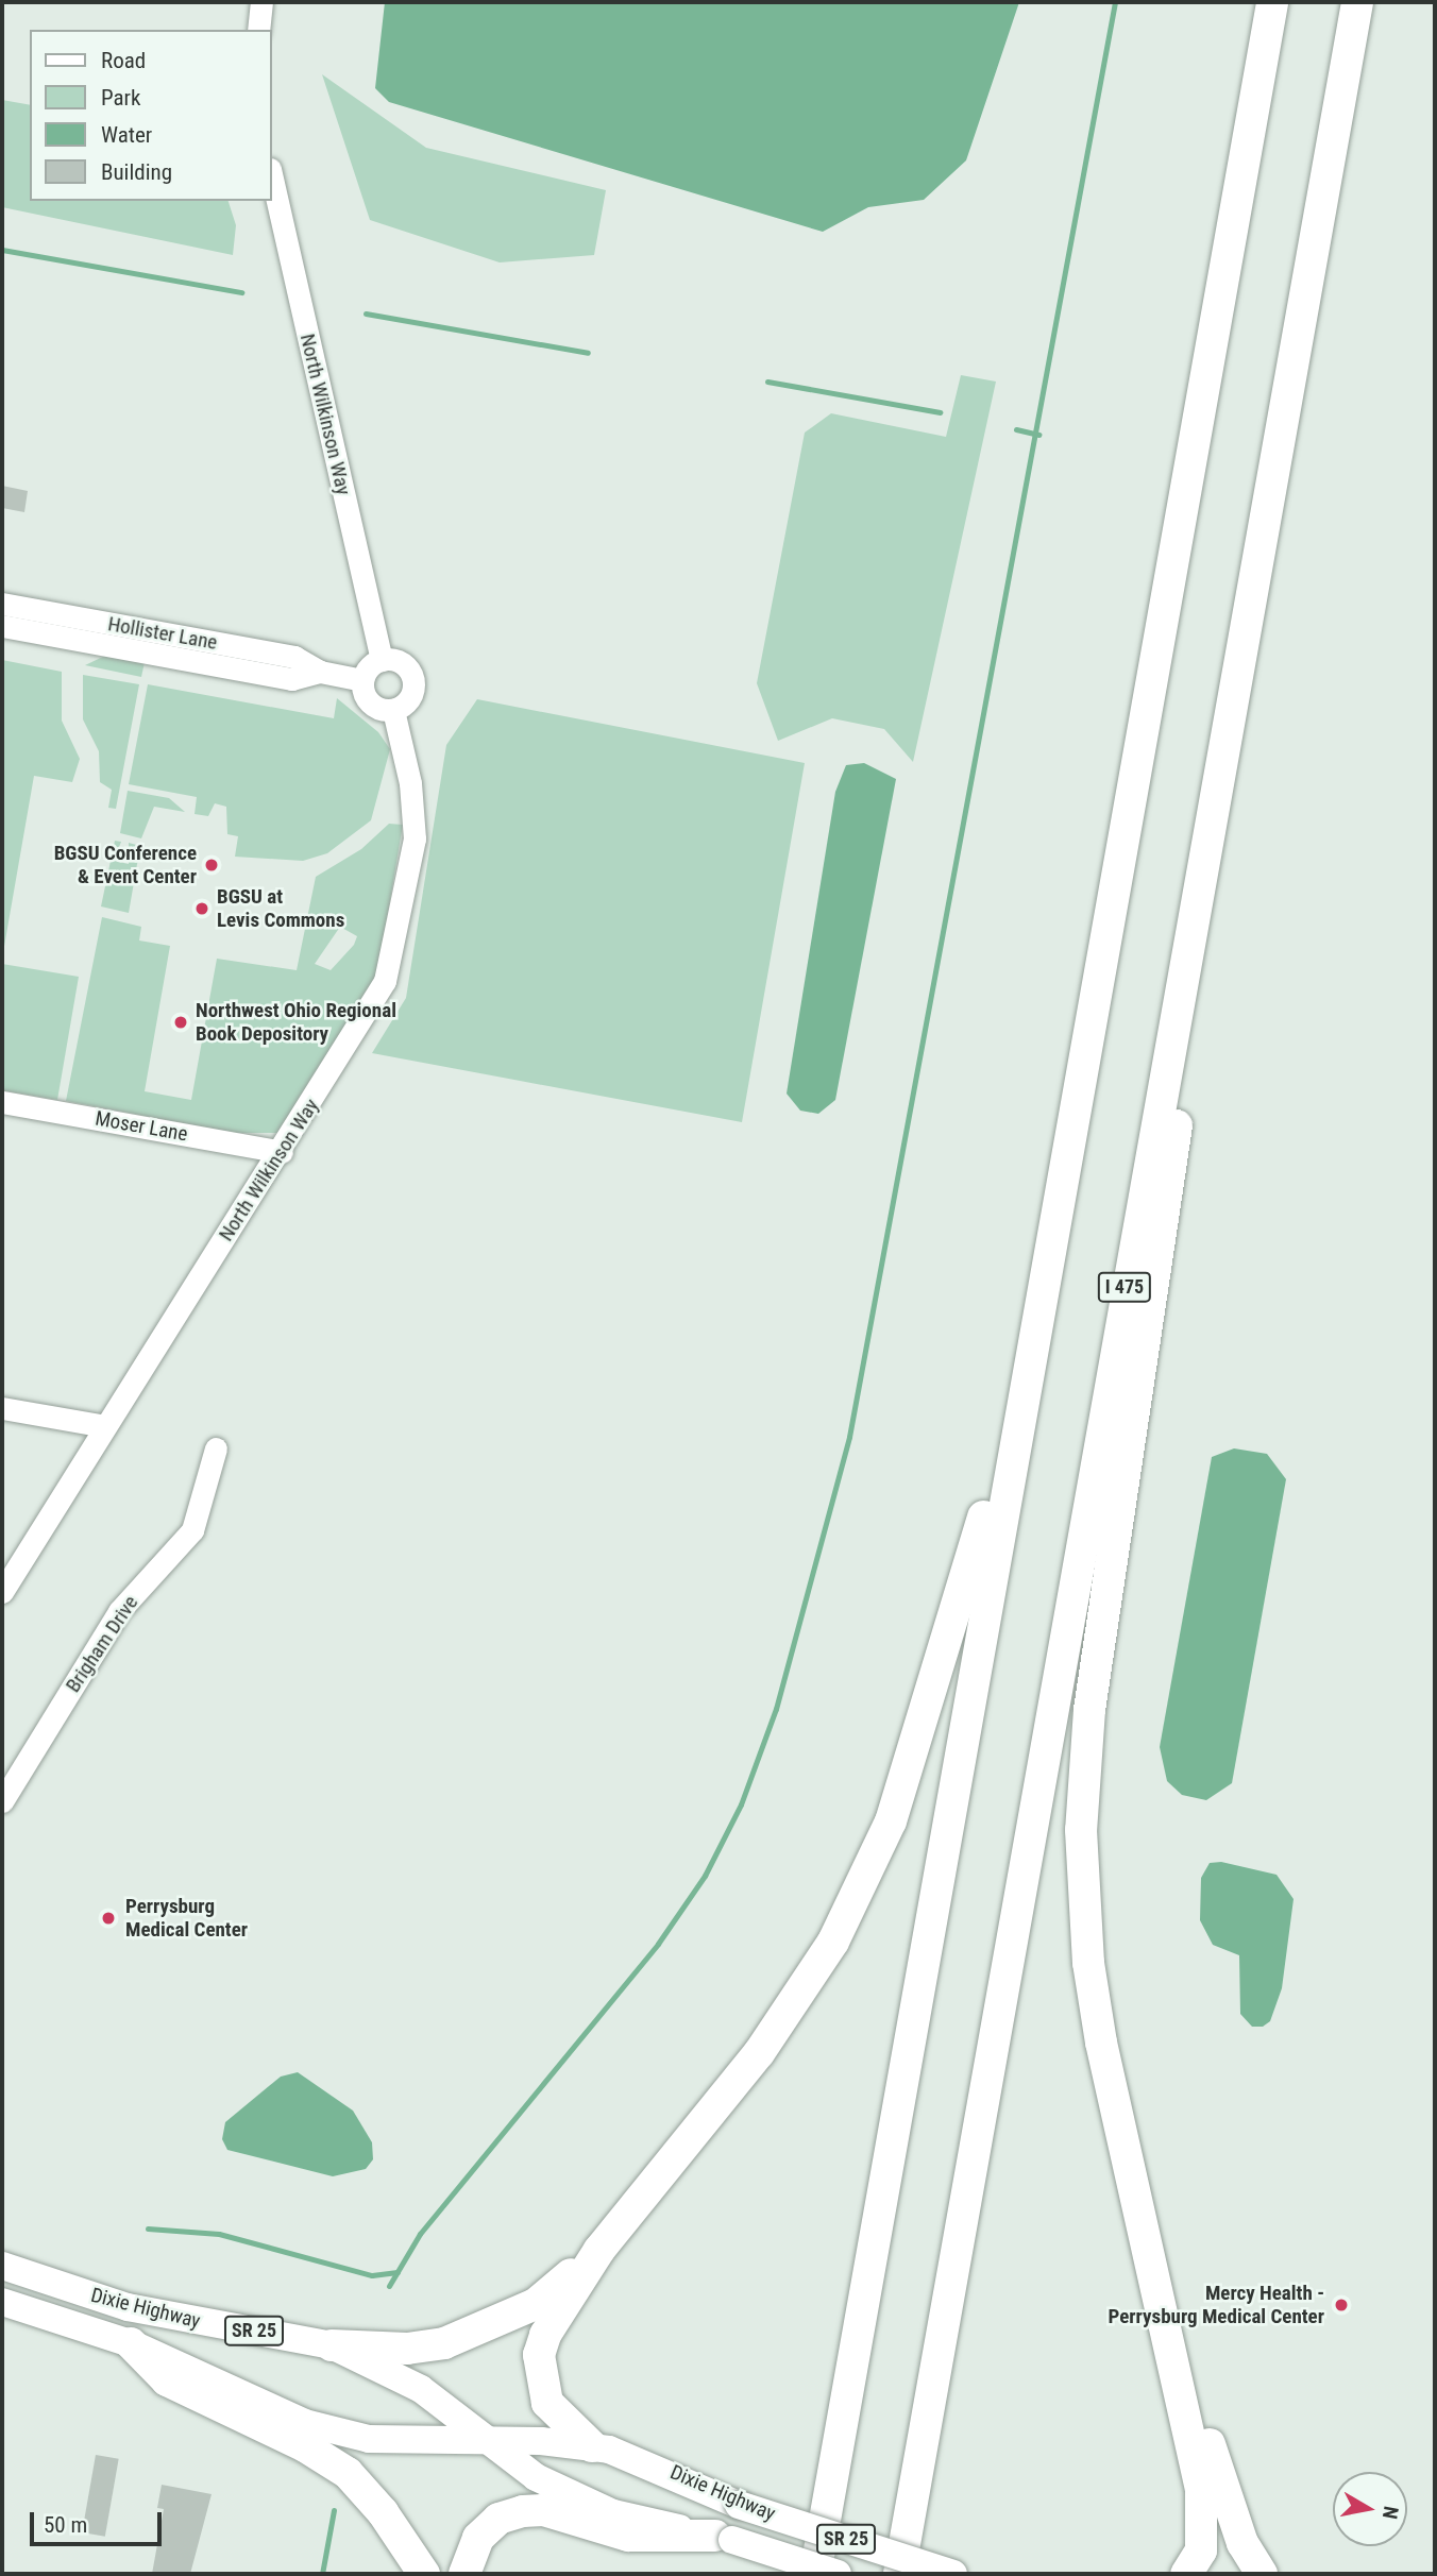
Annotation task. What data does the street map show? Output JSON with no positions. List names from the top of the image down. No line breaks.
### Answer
{"streets":{"highway":["I 475"],"main road":["Dixie Highway","SR 25"],"street":["North Wilkinson Way","Hollister Lane","Moser Lane","Brigham Drive"]},"crossings":[["North Wilkinson Way","Hollister Lane"],["North Wilkinson Way","Moser Lane"]],"places":["BGSU Conference & Event Center","BGSU at Levis Commons","Northwest Ohio Regional Book Depository","Perrysburg Medical Center","Mercy Health - Perrysburg Medical Center"],"legend":["Road","Park","Water","Building"],"scale_bar":"50 m","north":"right"}
